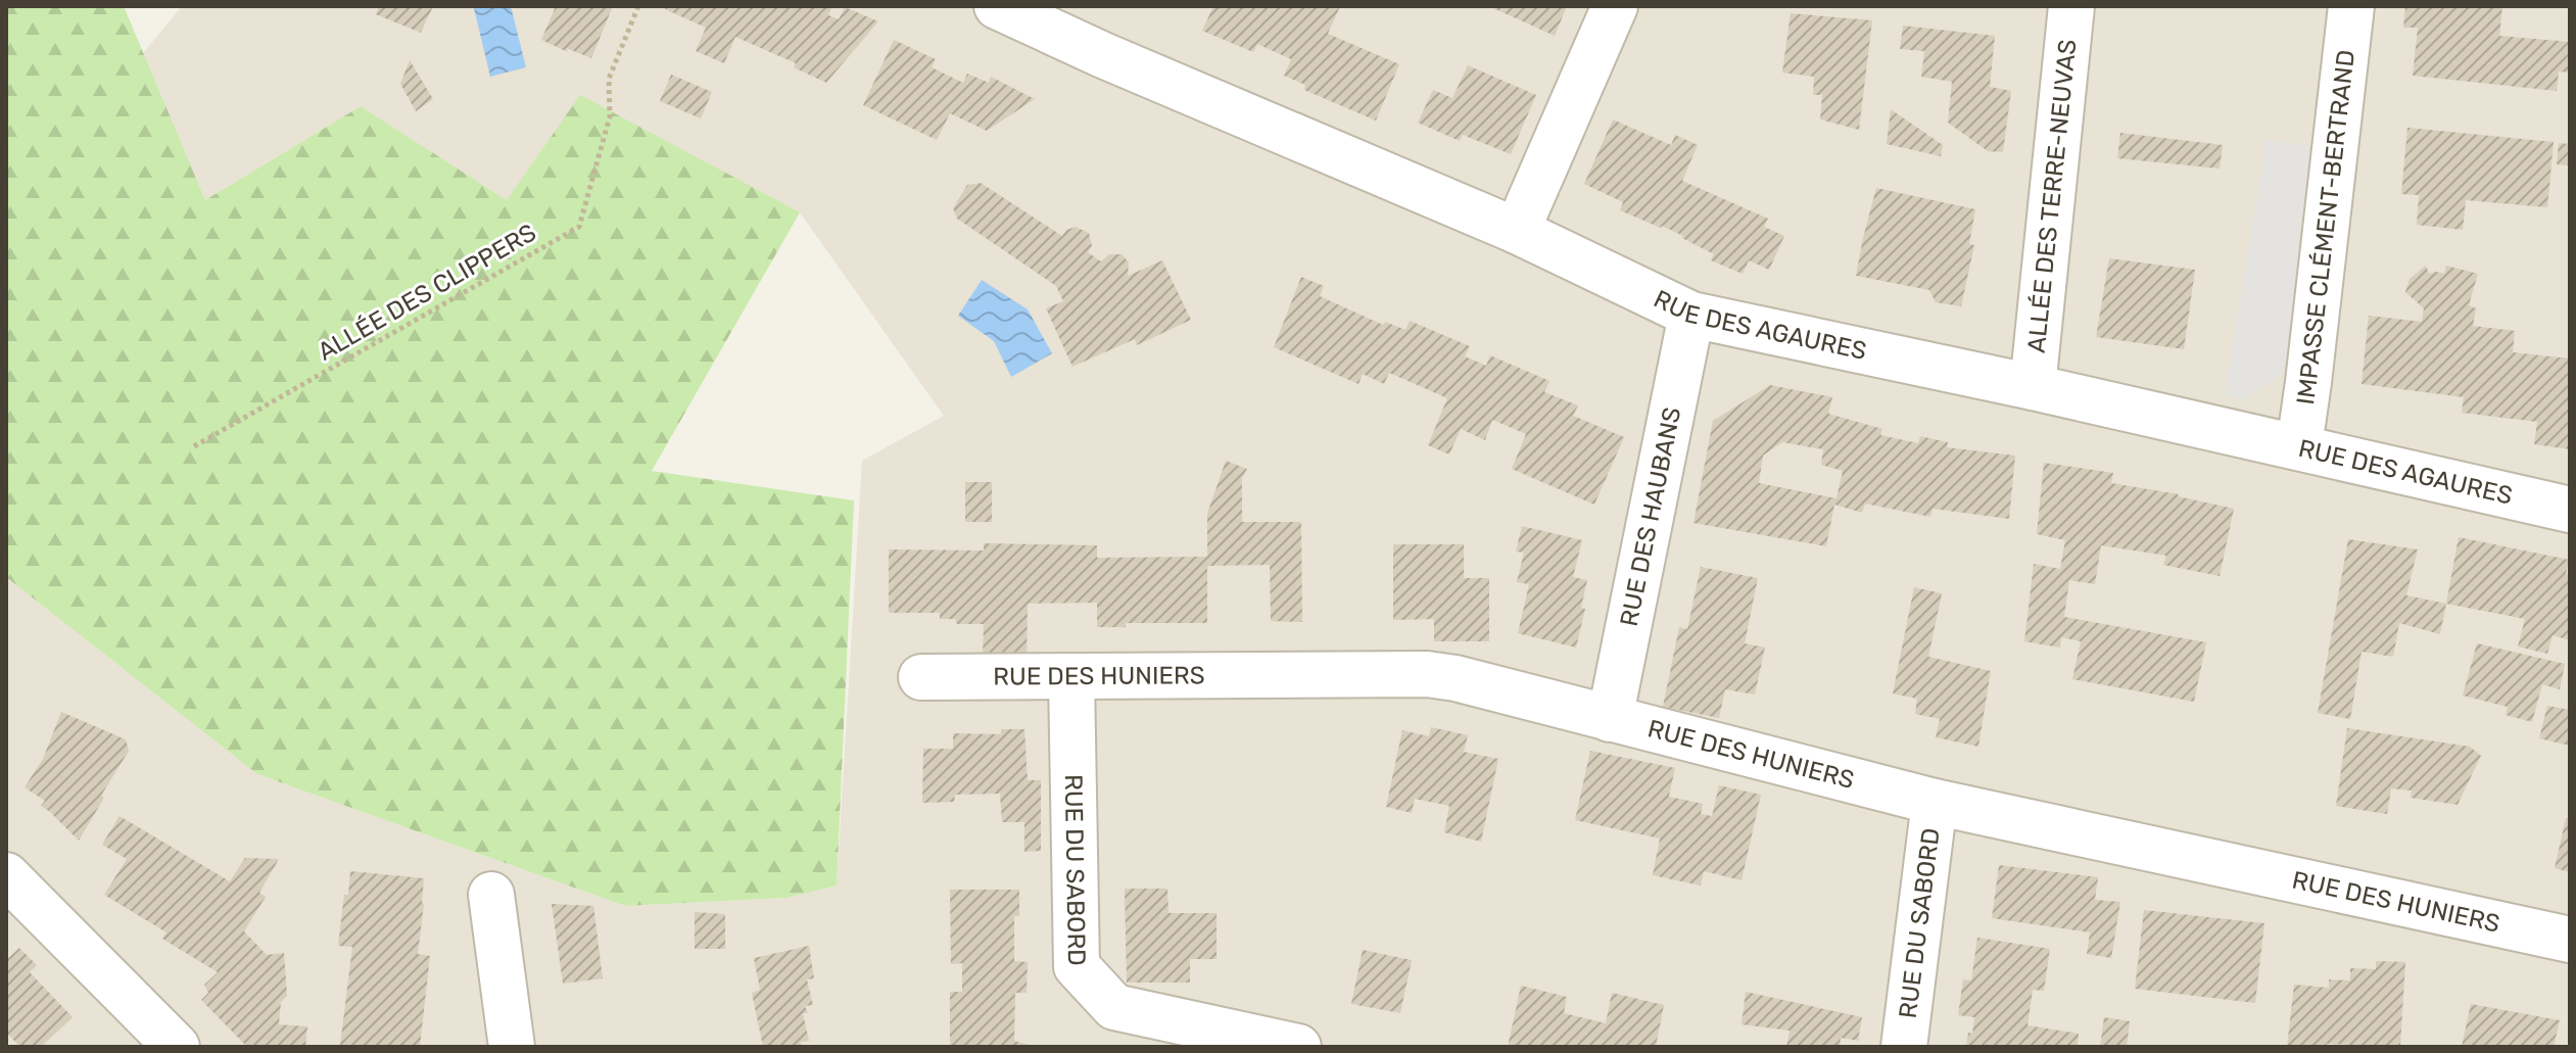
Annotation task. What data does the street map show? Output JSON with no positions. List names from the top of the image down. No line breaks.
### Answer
{"streets":{"street":["ALLÉE DES TERRE-NEUVAS","IMPASSE CLÉMENT-BERTRAND","RUE DES AGAURES","RUE DES HAUBANS","RUE DES HUNIERS","RUE DU SABORD"],"path":["ALLÉE DES CLIPPERS"]},"crossings":[["ALLÉE DES TERRE-NEUVAS","RUE DES AGAURES"],["IMPASSE CLÉMENT-BERTRAND","RUE DES AGAURES"],["RUE DES AGAURES","RUE DES HAUBANS"],["RUE DES HAUBANS","RUE DES HUNIERS"],["RUE DES HUNIERS","RUE DU SABORD"]]}
